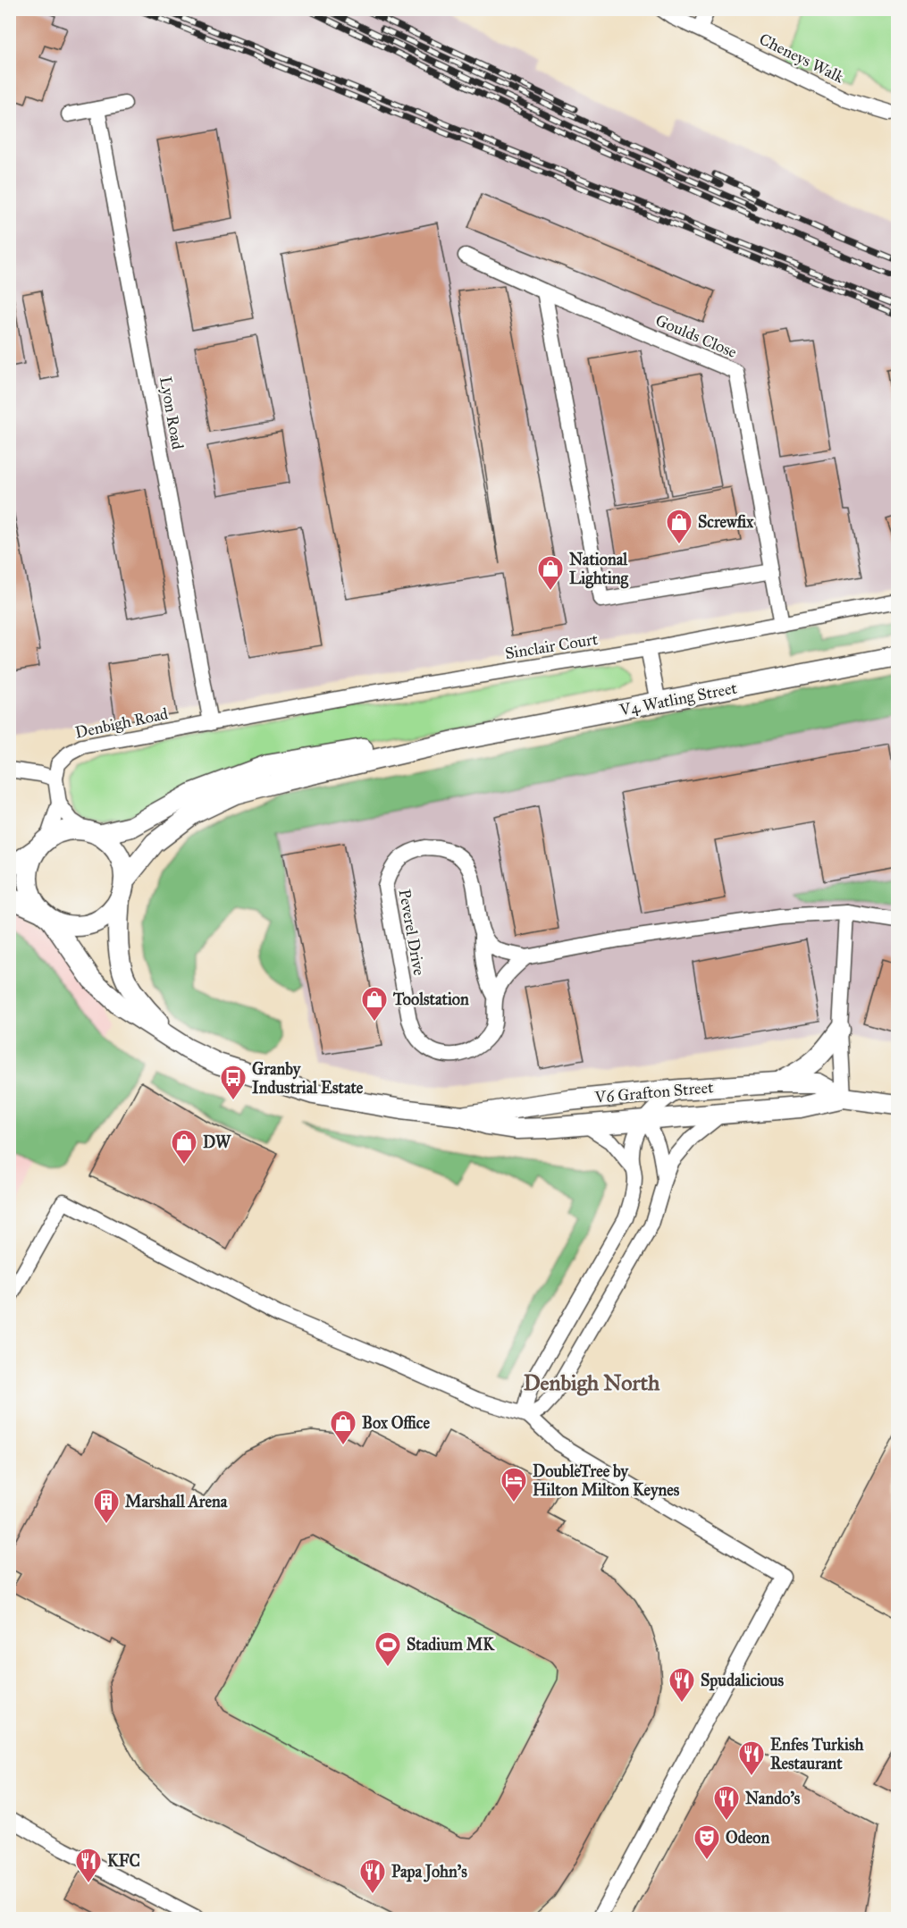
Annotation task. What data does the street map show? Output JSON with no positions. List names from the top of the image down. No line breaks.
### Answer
{"streets":{"street":["Cheneys Walk","Goulds Close","Lyon Road","Sinclair Court","V4 Watling Street","Denbigh Road","Peverel Drive","V6 Grafton Street"]},"crossings":[["Goulds Close","Sinclair Court"],["Lyon Road","Sinclair Court"],["Lyon Road","Denbigh Road"],["Sinclair Court","Denbigh Road"],["V4 Watling Street","V6 Grafton Street"]],"districts":["Denbigh North"],"places":{"shop":["Screwfix","National Lighting","Toolstation","DW","Box Office"],"bus stop":["Granby Industrial Estate"],"hotel":["DoubleTree by Hilton Milton Keynes"],"building":["Marshall Arena"],"sports":["Stadium MK"],"restaurant":["Spudalicious","Enfes Turkish Restaurant","Nando's","KFC","Papa John's"],"theatre":["Odeon"]}}
